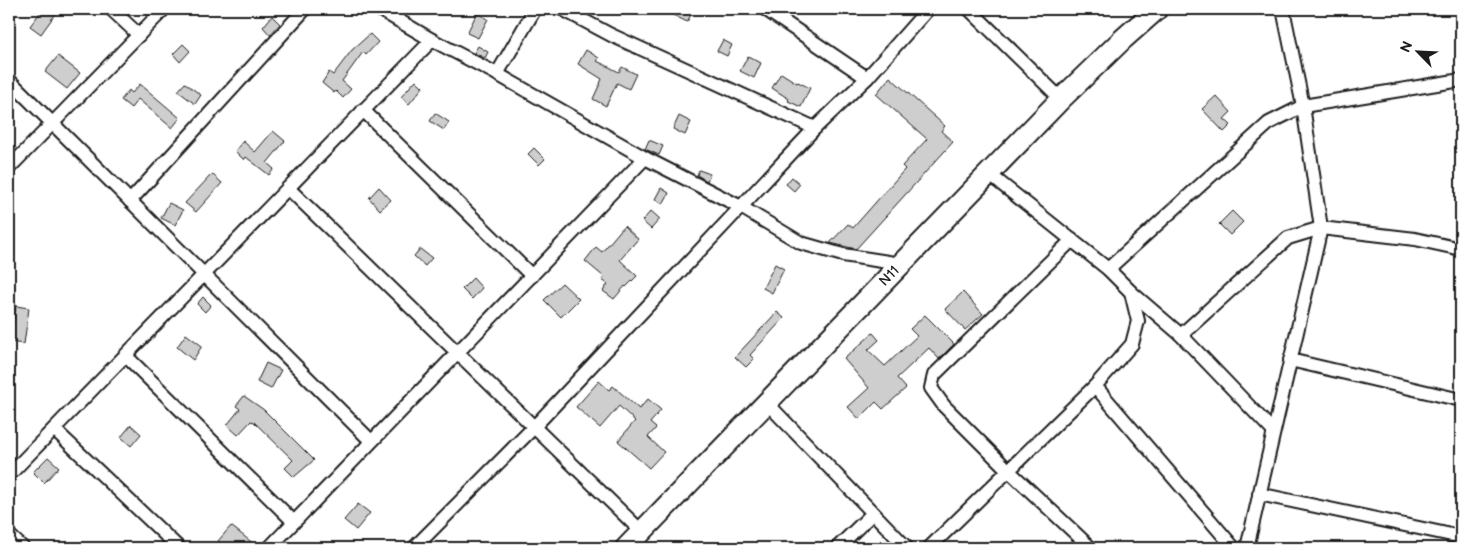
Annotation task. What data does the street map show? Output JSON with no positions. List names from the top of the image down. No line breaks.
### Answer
{"streets":{"main road":["N11"]},"north":"top left"}
